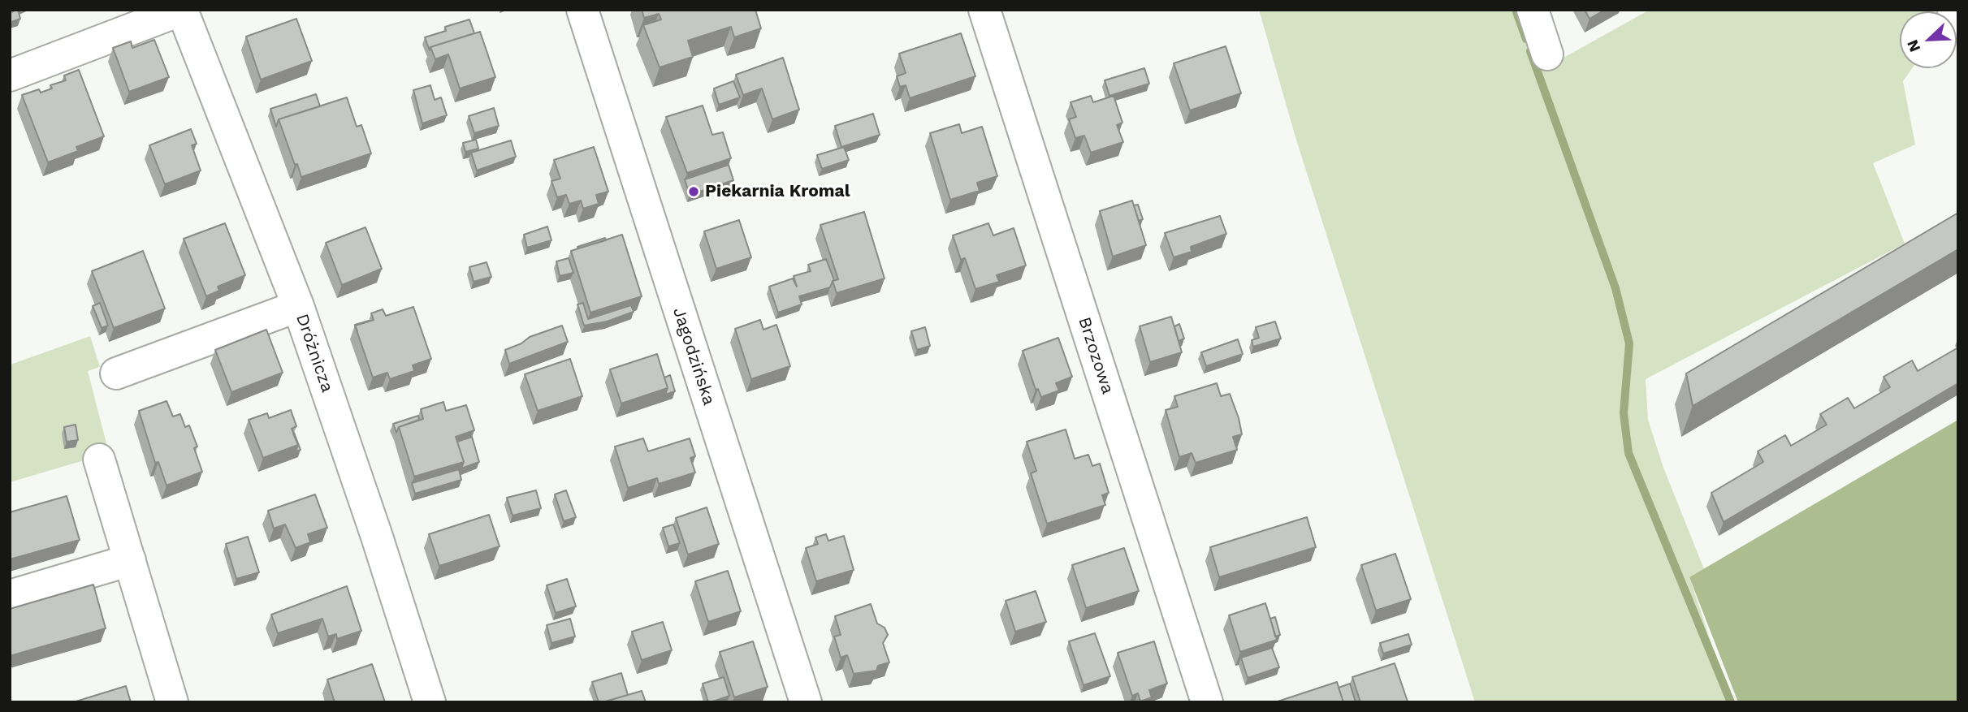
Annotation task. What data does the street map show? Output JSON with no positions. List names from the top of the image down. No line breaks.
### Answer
{"streets":{"street":["Dróżnicza","Brzozowa","Jagodzińska"]},"places":["Piekarnia Kromal"],"north":"bottom left"}
